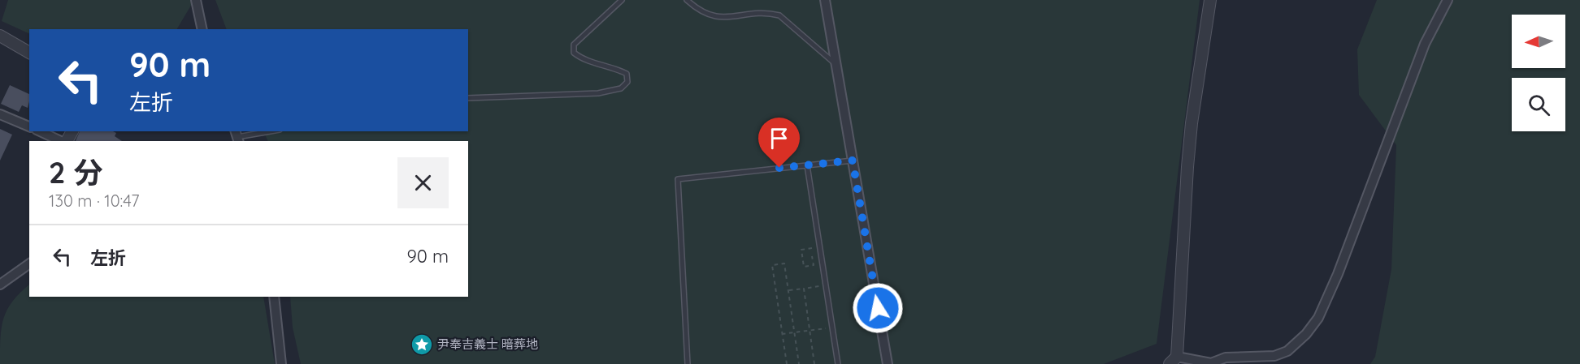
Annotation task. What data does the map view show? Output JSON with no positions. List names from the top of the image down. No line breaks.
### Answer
{"places":{"place":["尹奉吉義士 暗葬地"]},"north":"left","page":{"turn":["90 m","左折"],"heading":["2 分","130 m · 10:47"],"list":[{"name":"左折","value":"90 m"}]}}
